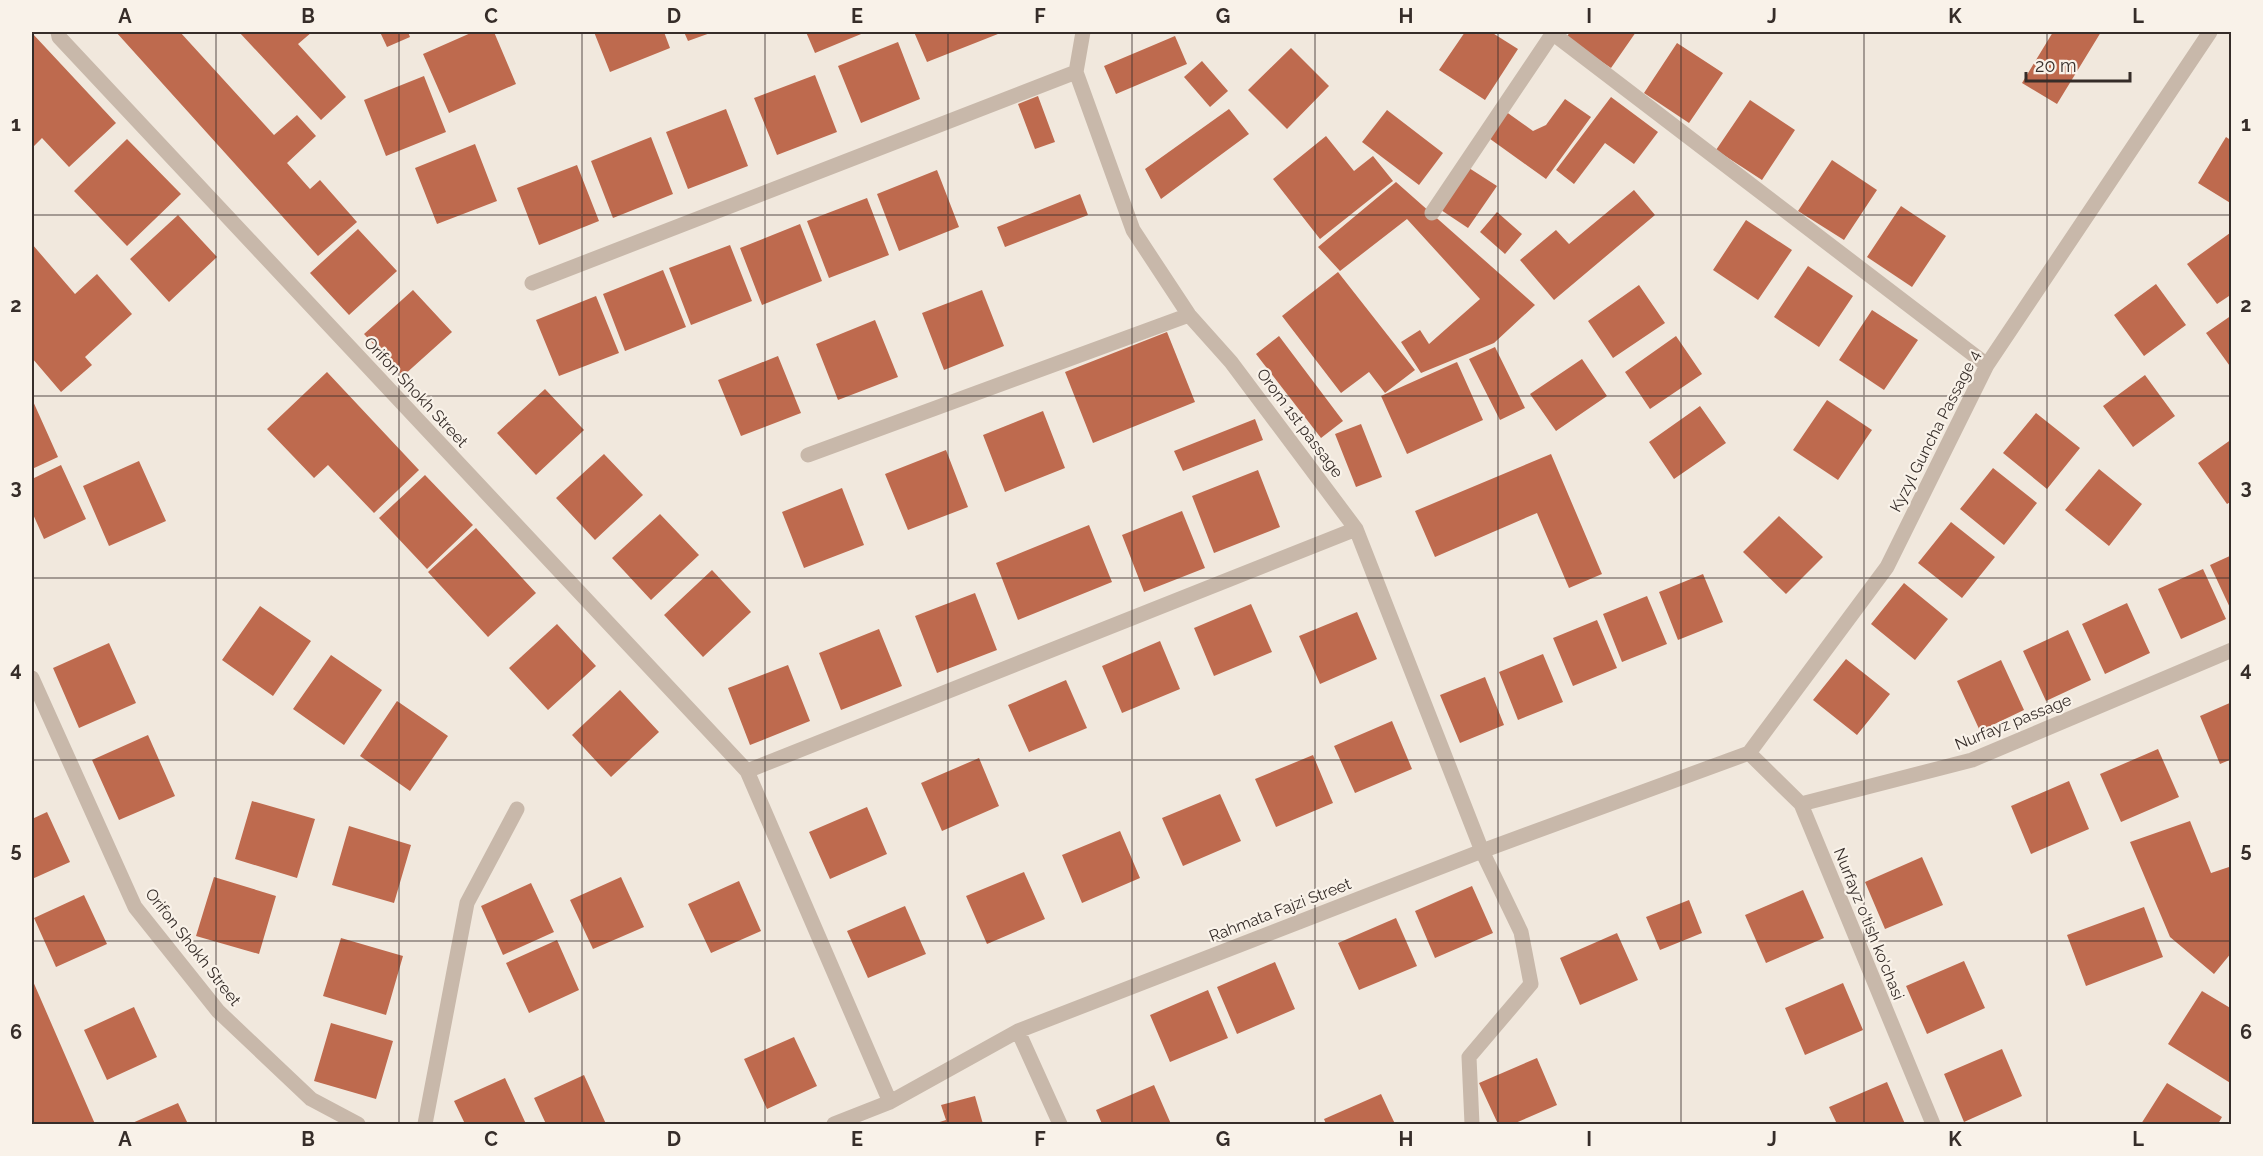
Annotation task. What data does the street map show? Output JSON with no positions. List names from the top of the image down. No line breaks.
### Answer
{"streets":{"street":["Orifon Shokh Street","Orom 1st passage","Kyzyl Guncha Passage 4","Nurfayz passage","Rahmata Fajzi Street","Nurfayz o'tish ko'chasi"]},"crossings":[["Orifon Shokh Street","Rahmata Fajzi Street"],["Orom 1st passage","Rahmata Fajzi Street"],["Kyzyl Guncha Passage 4","Rahmata Fajzi Street"],["Kyzyl Guncha Passage 4","Nurfayz o'tish ko'chasi"],["Nurfayz passage","Nurfayz o'tish ko'chasi"],["Rahmata Fajzi Street","Nurfayz o'tish ko'chasi"]],"scale_bar":"20 m","grid":{"columns":["A","B","C","D","E","F","G","H","I","J","K","L"],"rows":["1","2","3","4","5","6"]}}
